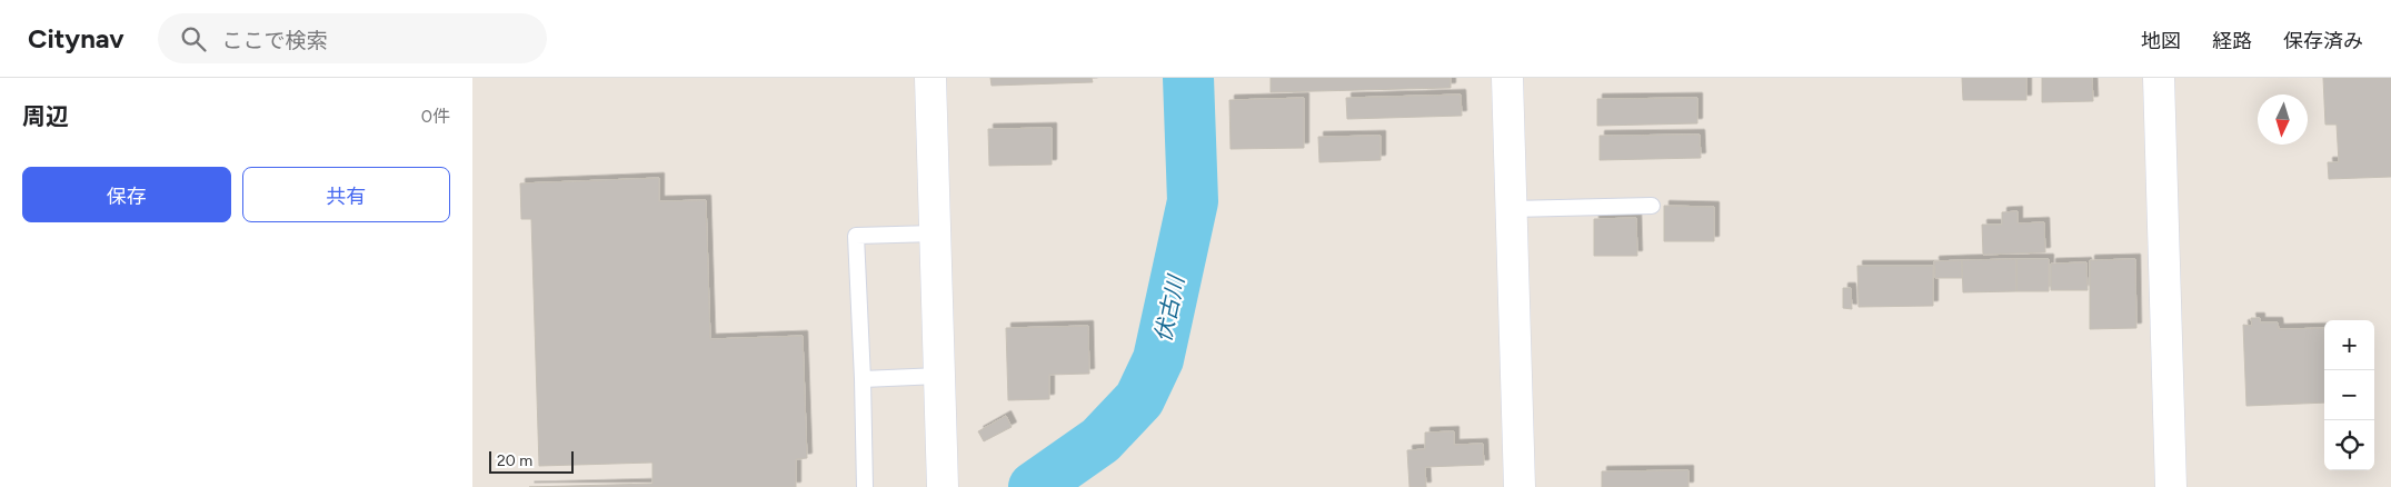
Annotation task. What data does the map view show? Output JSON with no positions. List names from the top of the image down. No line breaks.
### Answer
{"water":["伏古川"],"scale_bar":"20 m","north":"bottom","page":{"header":"Citynav","search":"ここで検索","nav":["地図","経路","保存済み"],"heading":["周辺","0件"],"buttons":["保存","共有"],"map_buttons":["+","−"],"scale":"20 m"}}
